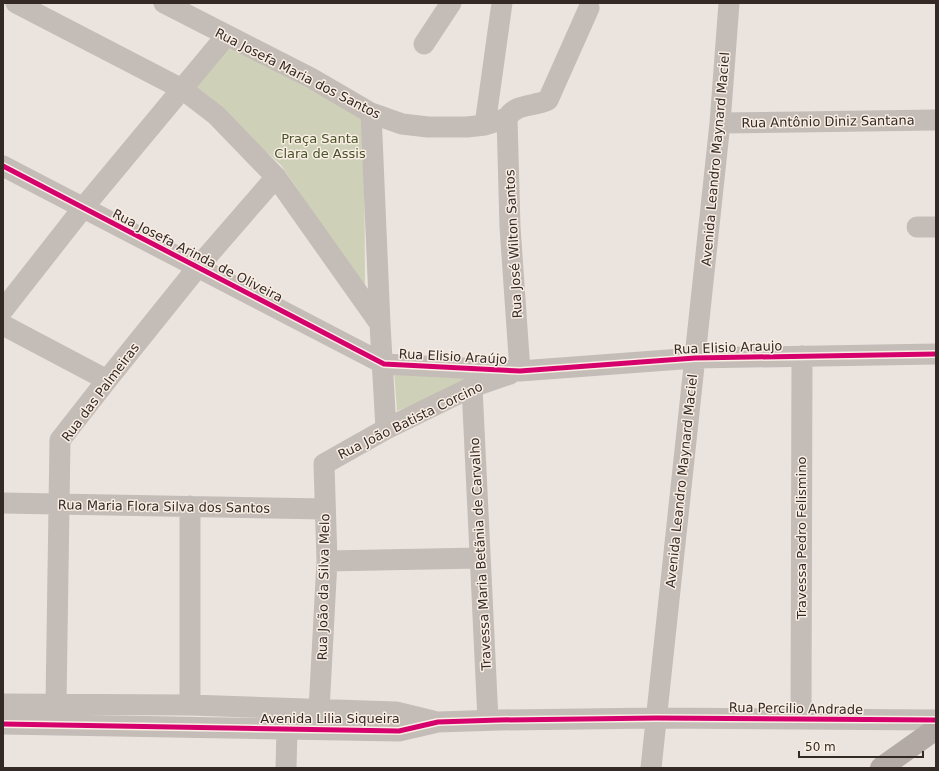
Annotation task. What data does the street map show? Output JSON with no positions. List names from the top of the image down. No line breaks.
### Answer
{"streets":{"street":["Rua Josefa Maria dos Santos","Rua Antônio Diniz Santana","Avenida Leandro Maynard Maciel","Rua José Wilton Santos","Rua Josefa Arinda de Oliveira","Rua Elisio Araujo","Rua Elisio Araújo","Rua das Palmeiras","Rua João Batista Corcino","Rua Maria Flora Silva dos Santos","Travessa Pedro Felismino","Travessa Maria Betãnia de Carvalho","Rua João da Silva Melo","Rua Percilio Andrade","Avenida Lilia Siqueira"]},"crossings":[["Rua Josefa Maria dos Santos","Rua José Wilton Santos"],["Rua Antônio Diniz Santana","Avenida Leandro Maynard Maciel"],["Avenida Leandro Maynard Maciel","Rua Elisio Araujo"],["Avenida Leandro Maynard Maciel","Rua Percilio Andrade"],["Avenida Leandro Maynard Maciel","Avenida Lilia Siqueira"],["Rua José Wilton Santos","Rua Elisio Araujo"],["Rua José Wilton Santos","Rua Elisio Araújo"],["Rua José Wilton Santos","Rua João Batista Corcino"],["Rua Josefa Arinda de Oliveira","Rua Elisio Araújo"],["Rua Josefa Arinda de Oliveira","Rua das Palmeiras"],["Rua Elisio Araujo","Rua Elisio Araújo"],["Rua Elisio Araujo","Rua João Batista Corcino"],["Rua Elisio Araujo","Travessa Pedro Felismino"],["Rua Elisio Araújo","Rua João Batista Corcino"],["Rua das Palmeiras","Rua Maria Flora Silva dos Santos"],["Rua das Palmeiras","Avenida Lilia Siqueira"],["Rua João Batista Corcino","Travessa Maria Betãnia de Carvalho"],["Rua João Batista Corcino","Rua João da Silva Melo"],["Rua Maria Flora Silva dos Santos","Rua João da Silva Melo"],["Travessa Pedro Felismino","Rua Percilio Andrade"],["Travessa Maria Betãnia de Carvalho","Avenida Lilia Siqueira"],["Rua João da Silva Melo","Avenida Lilia Siqueira"],["Rua Percilio Andrade","Avenida Lilia Siqueira"]],"parks":["Praça Santa Clara de Assis"],"scale_bar":"50 m"}
